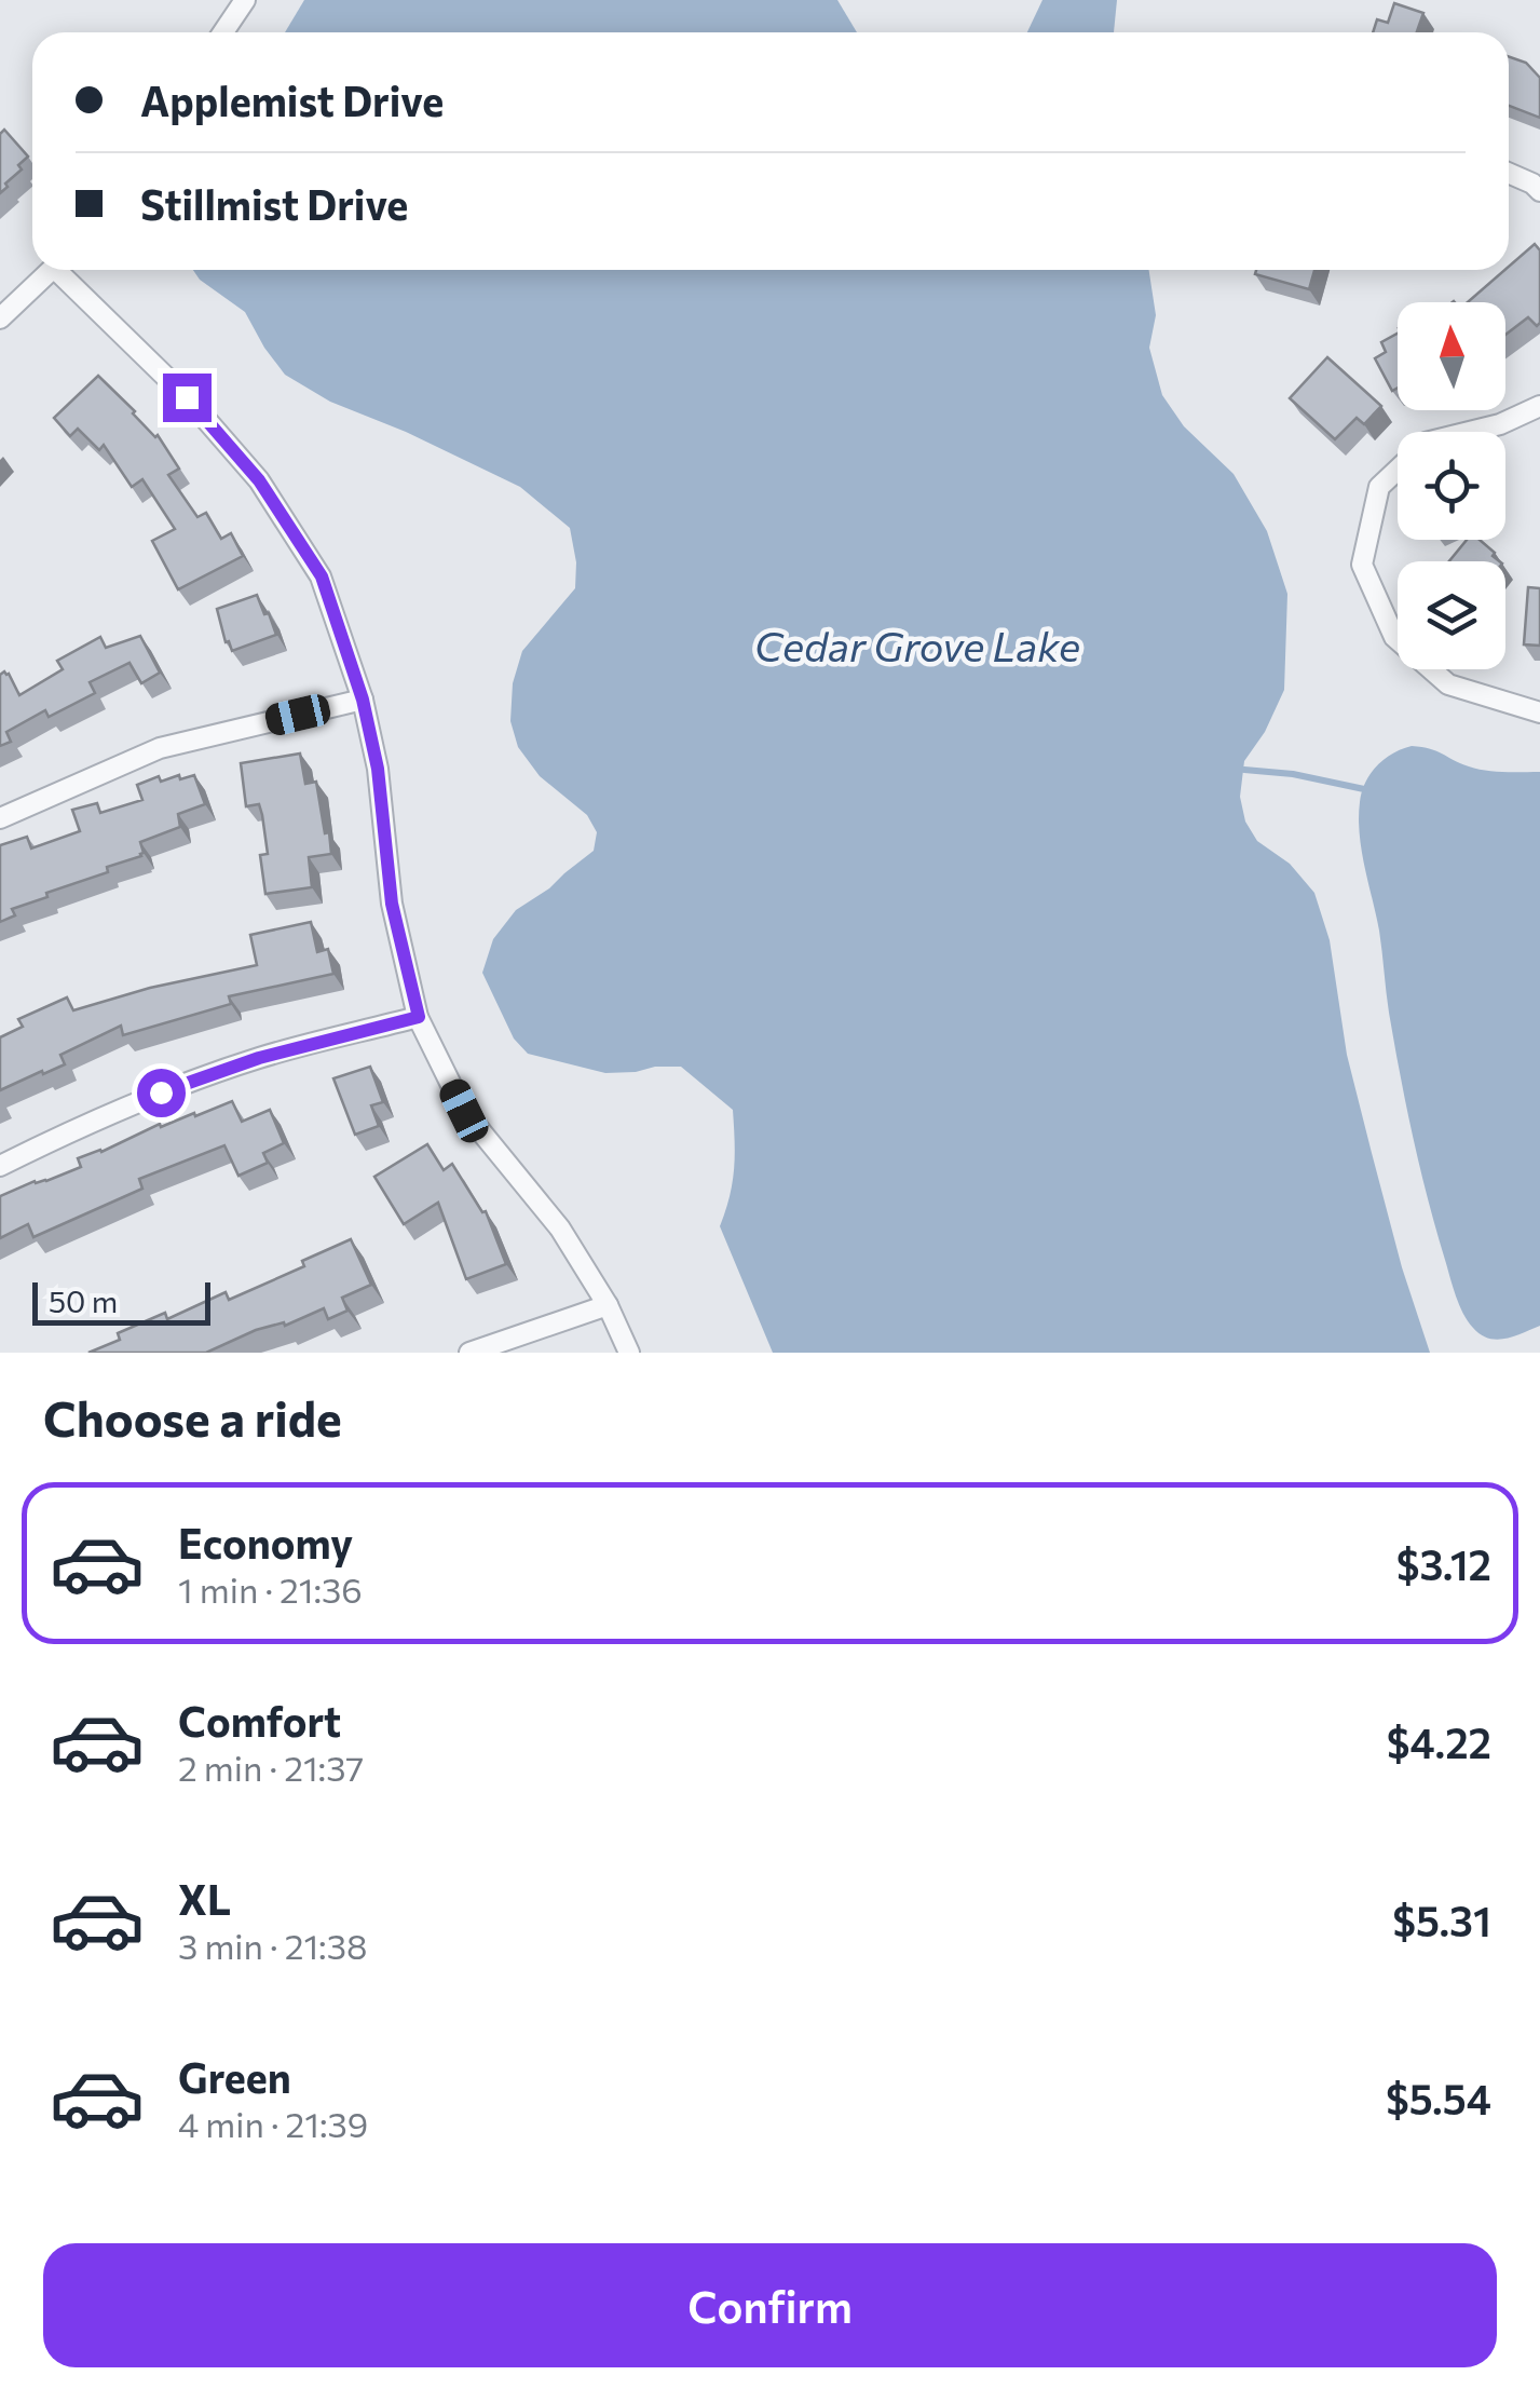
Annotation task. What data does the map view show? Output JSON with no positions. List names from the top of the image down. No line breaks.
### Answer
{"water":["Cedar Grove Lake"],"scale_bar":"50 m","north":"top","page":{"banner":["Applemist Drive","Stillmist Drive"],"scale":"50 m","heading":"Choose a ride","list":[{"name":"Economy","note":"1 min · 21:36","value":"$3.12"},{"name":"Comfort","note":"2 min · 21:37","value":"$4.22"},{"name":"XL","note":"3 min · 21:38","value":"$5.31"},{"name":"Green","note":"4 min · 21:39","value":"$5.54"}],"buttons":"Confirm"}}
